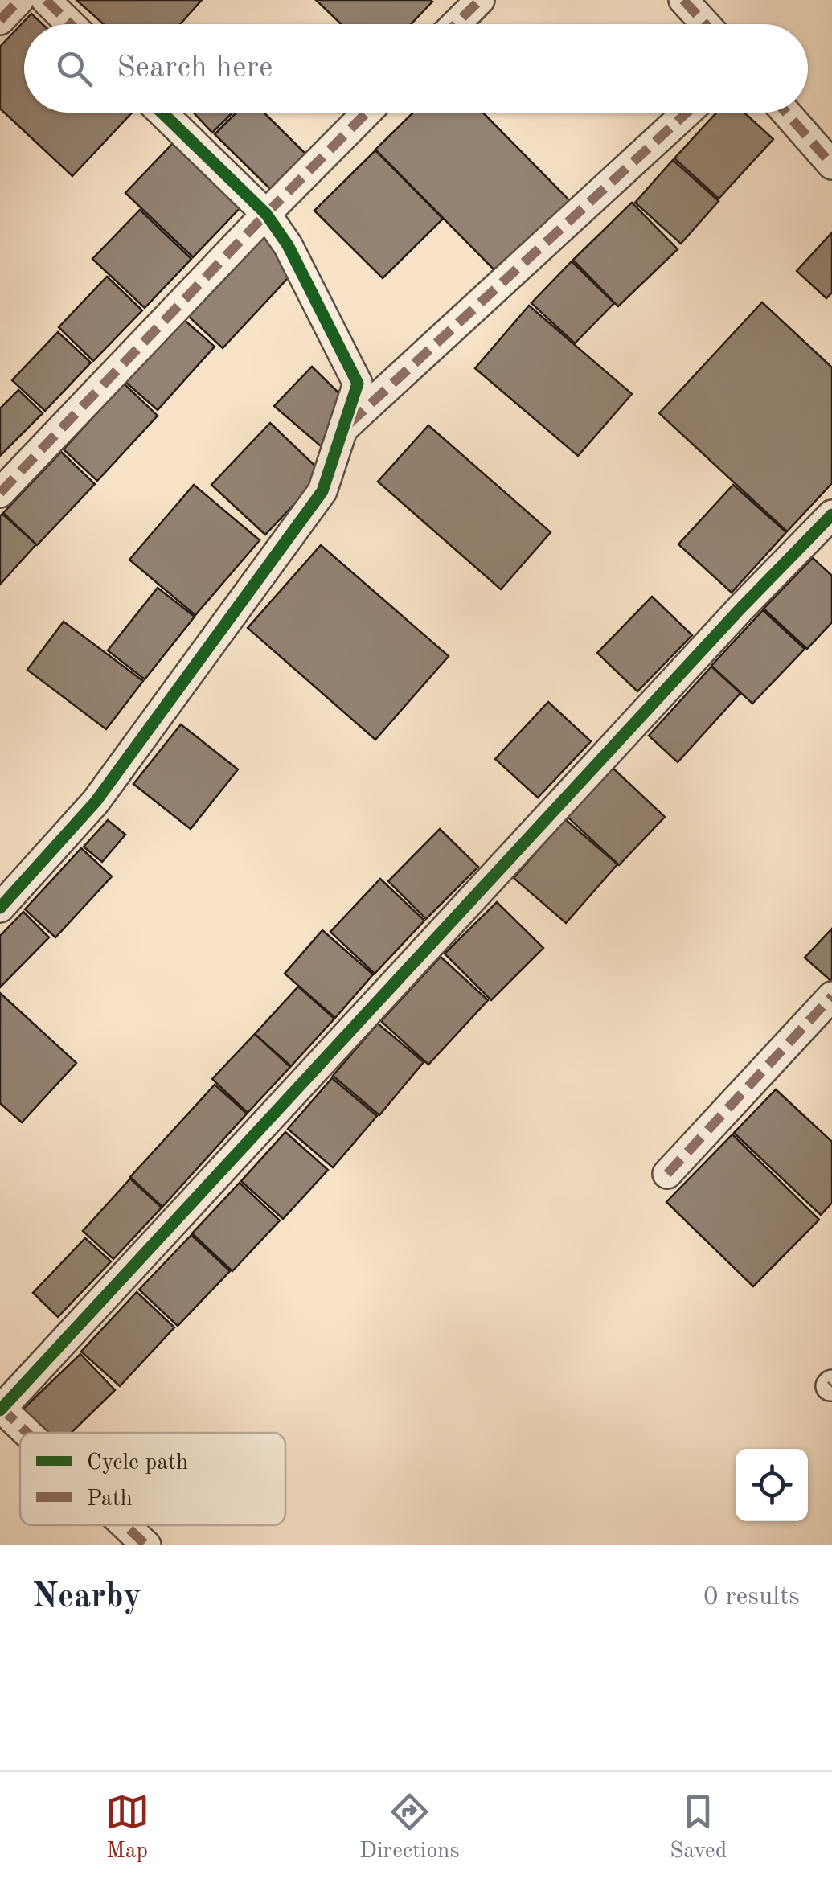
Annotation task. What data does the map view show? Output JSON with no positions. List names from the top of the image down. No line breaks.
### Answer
{"legend":["Cycle path","Path"],"page":{"search":"Search here","heading":["Nearby","0 results"],"nav":["Map","Directions","Saved"]}}
